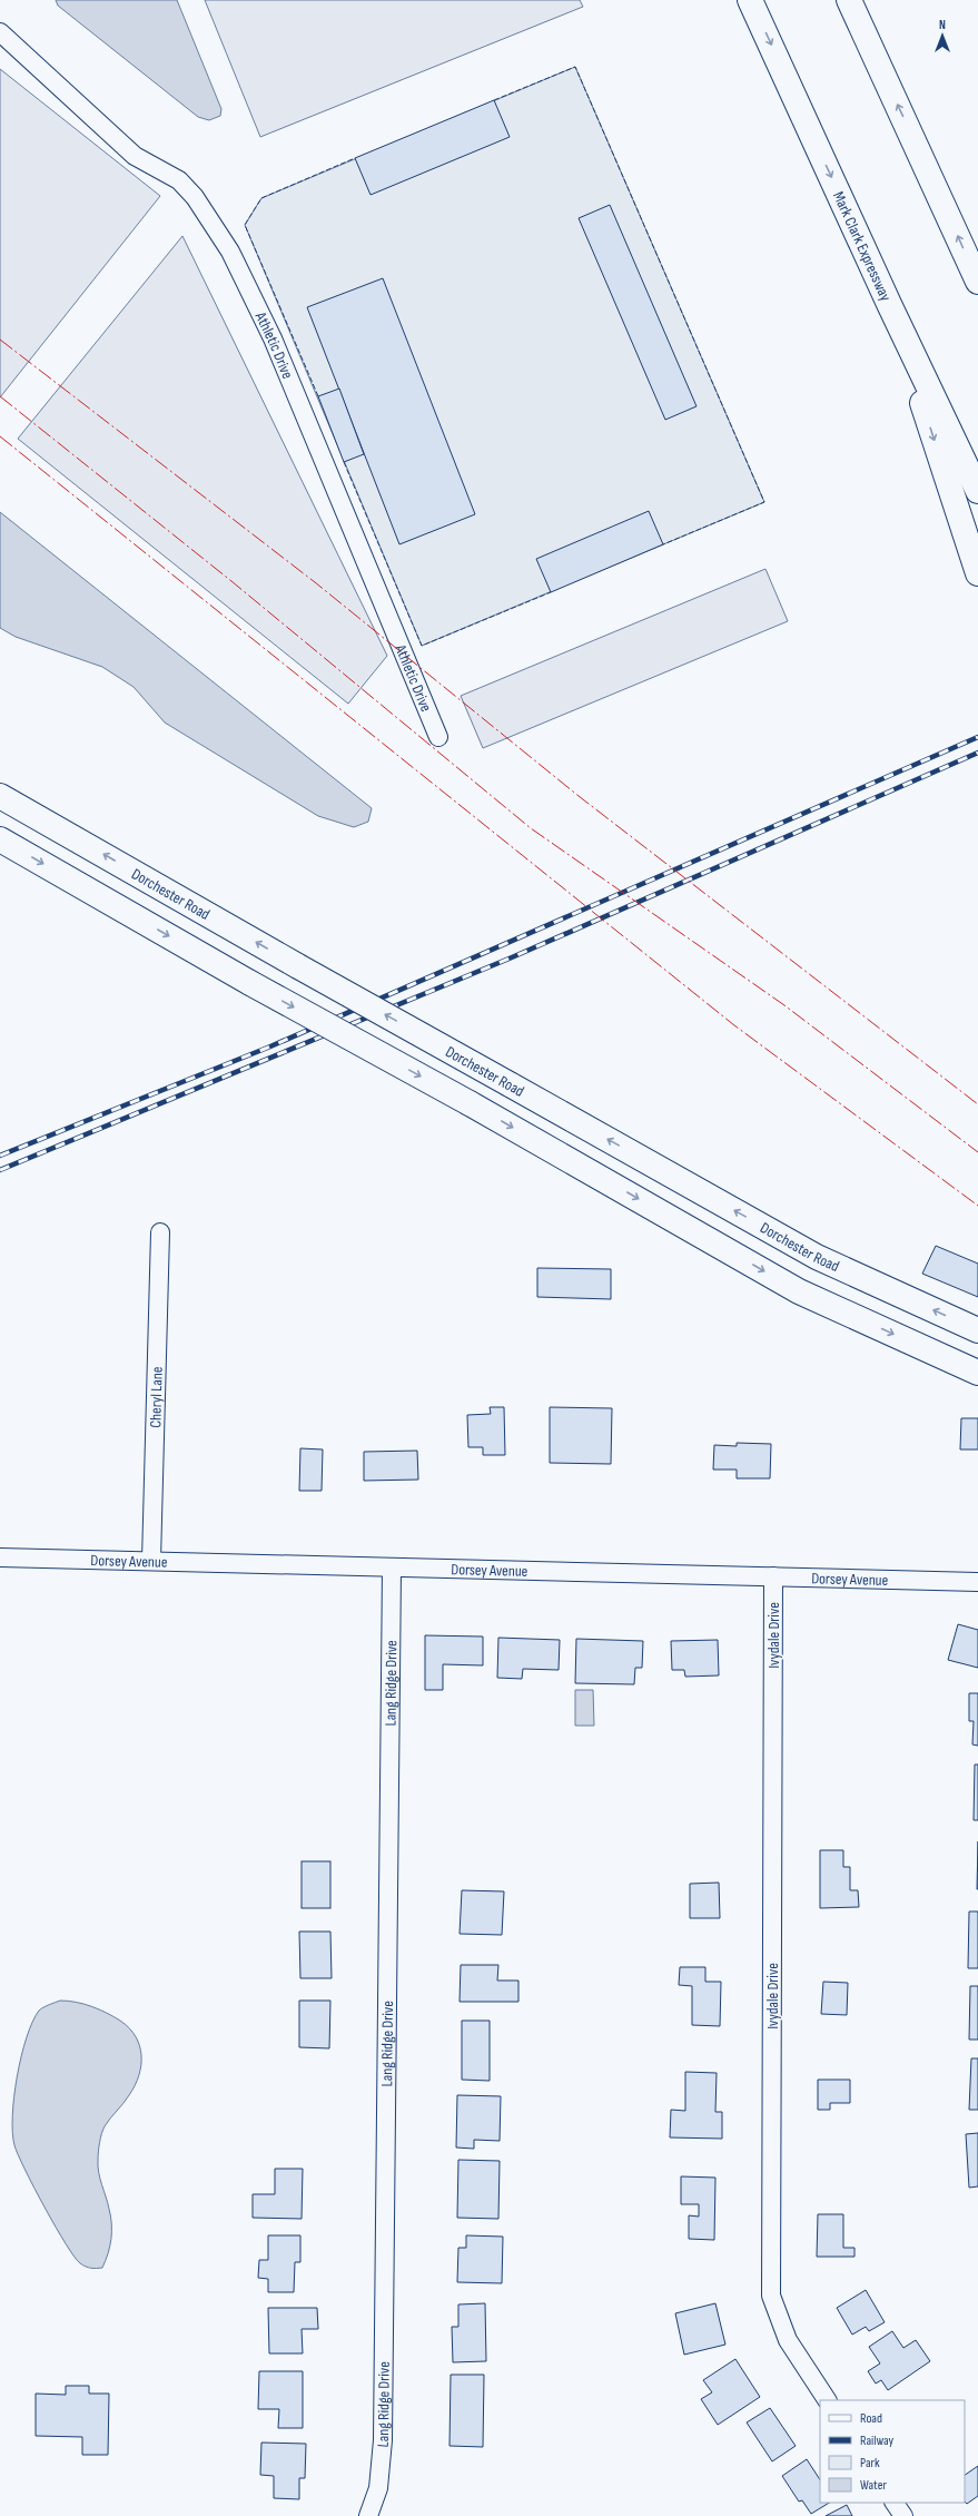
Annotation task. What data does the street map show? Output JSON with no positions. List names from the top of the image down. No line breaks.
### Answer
{"streets":{"main road":["Mark Clark Expressway","Dorchester Road"],"street":["Athletic Drive","Cheryl Lane","Dorsey Avenue","Ivydale Drive","Lang Ridge Drive"]},"crossings":[["Cheryl Lane","Dorsey Avenue"],["Dorsey Avenue","Ivydale Drive"],["Dorsey Avenue","Lang Ridge Drive"]],"legend":["Road","Railway","Park","Water"],"north":"top"}
